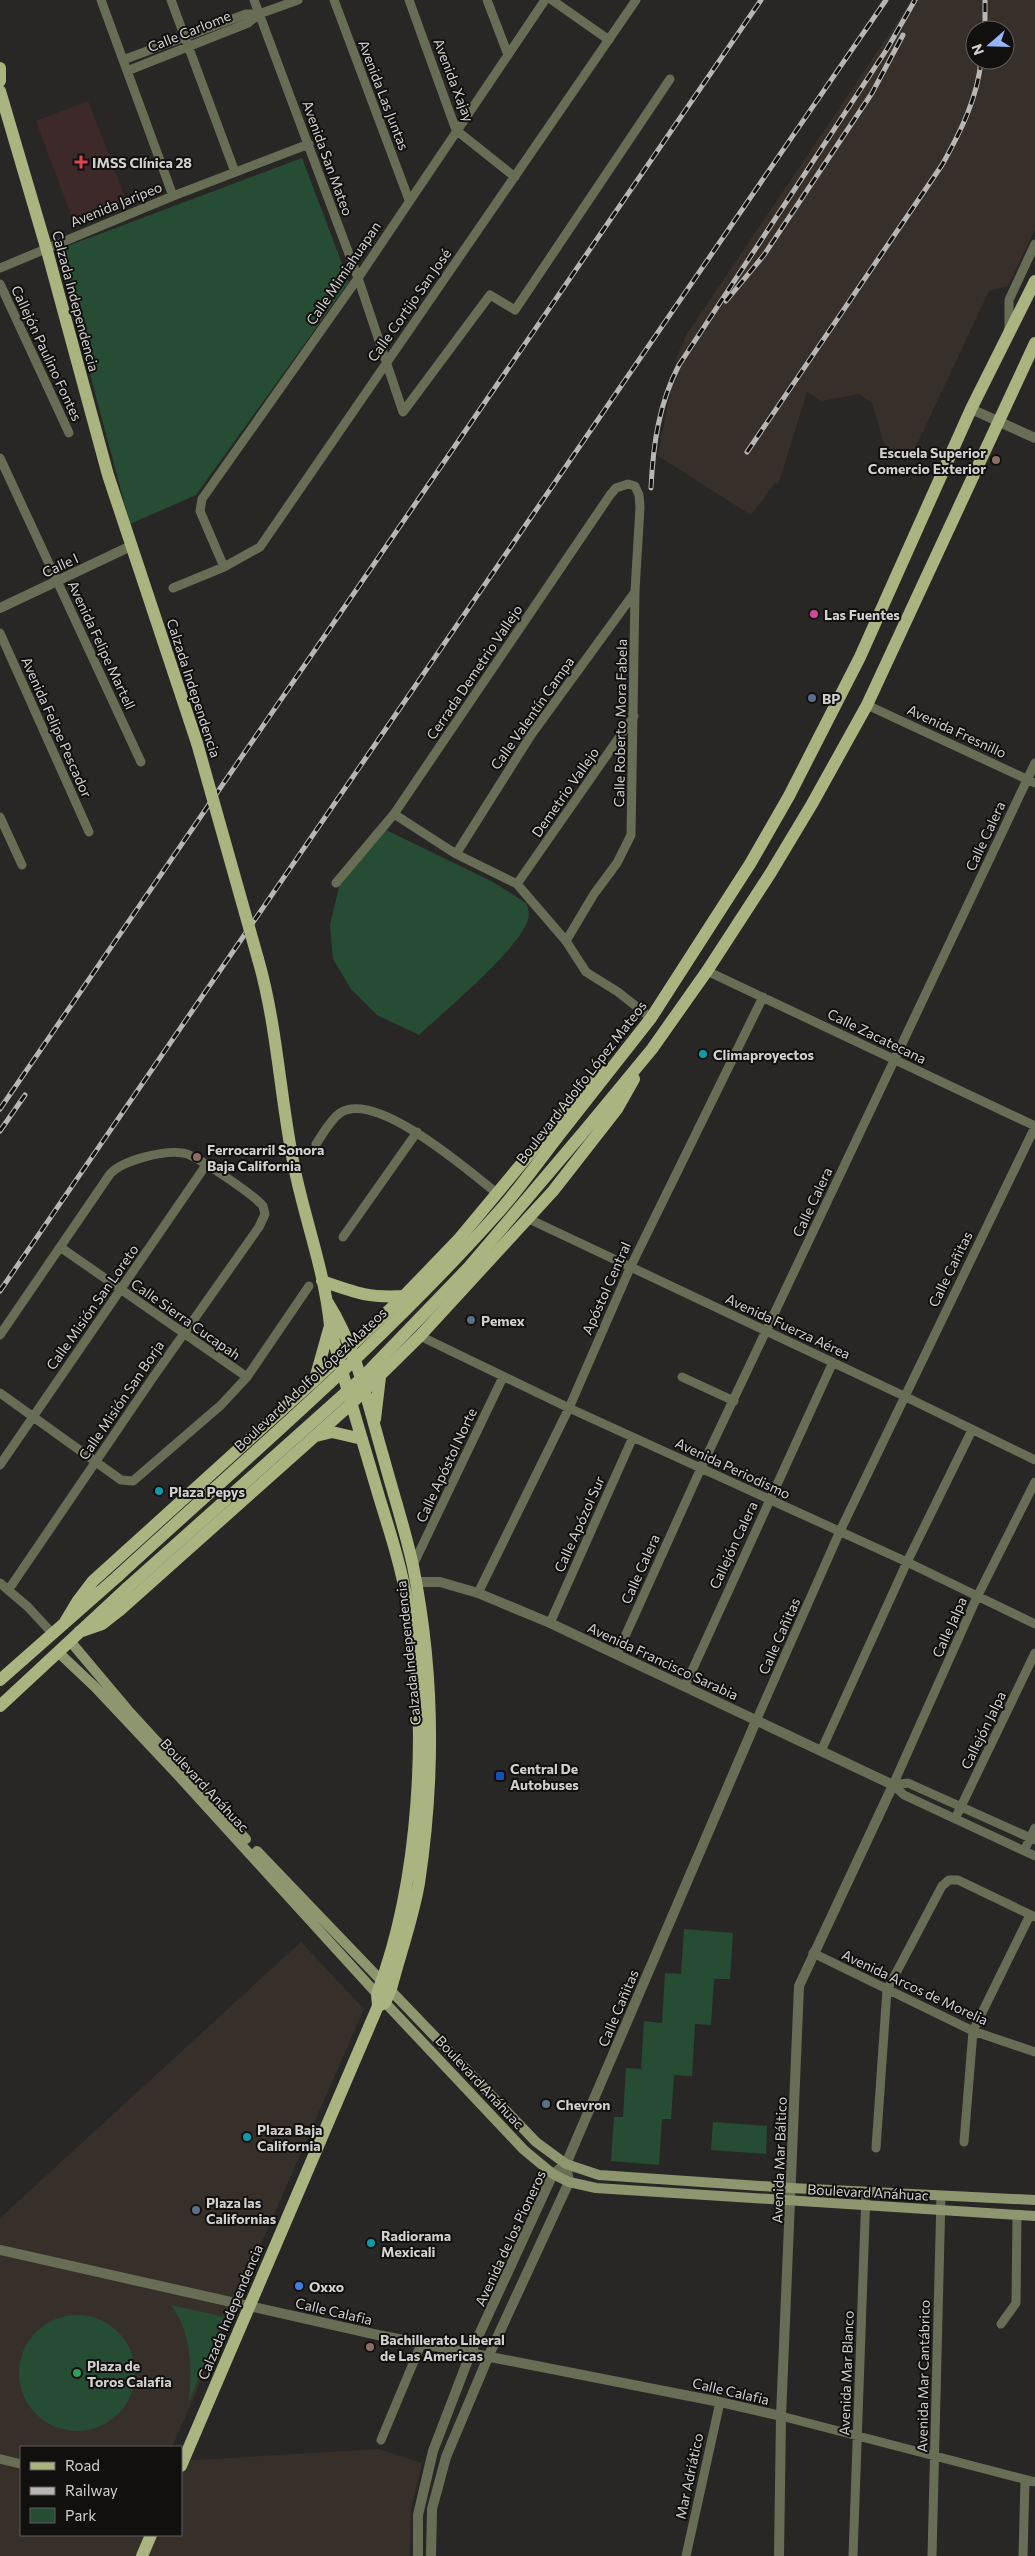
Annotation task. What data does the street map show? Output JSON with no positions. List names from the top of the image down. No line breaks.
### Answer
{"streets":{"main road":["Calzada Independencia","Boulevard Adolfo López Mateos","Boulevard Anáhuac"],"street":["Calle Carlome","Avenida Xajay","Avenida Las Juntas","Avenida San Mateo","Avenida Jaripeo","Calle Mimiahuapan","Calle Cortijo San José","Callejón Paulino Fontes","Calle I","Avenida Felipe Martell","Cerrada Demetrio Vallejo","Calle Valentín Campa","Calle Roberto Mora Fabela","Avenida Felipe Pescador","Avenida Fresnillo","Demetrio Vallejo","Calle Calera","Calle Zacatecana","Calle Cañitas","Apóstol Central","Calle Misión San Loreto","Calle Sierra Cucapah","Avenida Fuerza Aérea","Calle Misión San Borja","Calle Apóstol Norte","Avenida Periodismo","Calle Apózol Sur","Callejón Calera","Calle Jalpa","Avenida Francisco Sarabia","Callejón Jalpa","Avenida Arcos de Morelia","Avenida Mar Báltico","Avenida de los Pioneros","Calle Calafia","Avenida Mar Blanco","Avenida Mar Cantábrico","Mar Adriático"]},"crossings":[["Calle Carlome","Avenida San Mateo"],["Avenida Xajay","Calle Mimiahuapan"],["Avenida Xajay","Calle Cortijo San José"],["Avenida Las Juntas","Calle Mimiahuapan"],["Avenida San Mateo","Avenida Jaripeo"],["Avenida San Mateo","Calle Mimiahuapan"],["Avenida San Mateo","Calle Cortijo San José"],["Avenida Jaripeo","Calzada Independencia"],["Calle Mimiahuapan","Calle Cortijo San José"],["Calzada Independencia","Calle I"],["Calzada Independencia","Calle Apóstol Norte"],["Calzada Independencia","Avenida Francisco Sarabia"],["Calzada Independencia","Boulevard Anáhuac"],["Calzada Independencia","Calle Calafia"],["Calle I","Avenida Felipe Martell"],["Cerrada Demetrio Vallejo","Calle Roberto Mora Fabela"],["Calle Valentín Campa","Calle Roberto Mora Fabela"],["Calle Roberto Mora Fabela","Demetrio Vallejo"],["Avenida Fresnillo","Calle Calera"],["Calle Calera","Calle Zacatecana"],["Calle Calera","Avenida Fuerza Aérea"],["Calle Calera","Avenida Periodismo"],["Calle Calera","Avenida Francisco Sarabia"],["Calle Zacatecana","Calle Cañitas"],["Calle Zacatecana","Apóstol Central"],["Calle Cañitas","Avenida Fuerza Aérea"],["Calle Cañitas","Avenida Periodismo"],["Calle Cañitas","Avenida Francisco Sarabia"],["Calle Cañitas","Boulevard Anáhuac"],["Calle Cañitas","Avenida de los Pioneros"],["Apóstol Central","Avenida Fuerza Aérea"],["Apóstol Central","Avenida Periodismo"],["Apóstol Central","Avenida Francisco Sarabia"],["Calle Misión San Loreto","Calle Sierra Cucapah"],["Calle Misión San Loreto","Calle Misión San Borja"],["Calle Sierra Cucapah","Calle Misión San Borja"],["Avenida Fuerza Aérea","Callejón Calera"],["Calle Apóstol Norte","Avenida Periodismo"],["Avenida Periodismo","Calle Apózol Sur"],["Avenida Periodismo","Callejón Calera"],["Avenida Periodismo","Calle Jalpa"],["Calle Apózol Sur","Avenida Francisco Sarabia"],["Callejón Calera","Avenida Francisco Sarabia"],["Calle Jalpa","Avenida Francisco Sarabia"],["Calle Jalpa","Avenida Mar Báltico"],["Avenida Francisco Sarabia","Callejón Jalpa"],["Avenida Francisco Sarabia","Avenida Mar Báltico"],["Boulevard Anáhuac","Avenida Mar Báltico"],["Boulevard Anáhuac","Avenida de los Pioneros"],["Boulevard Anáhuac","Avenida Mar Blanco"],["Boulevard Anáhuac","Avenida Mar Cantábrico"],["Avenida Arcos de Morelia","Avenida Mar Báltico"],["Avenida Mar Báltico","Calle Calafia"],["Avenida de los Pioneros","Calle Calafia"],["Calle Calafia","Mar Adriático"]],"places":{"health":["IMSS Clínica 28"],"other":["Escuela Superior Comercio Exterior","Las Fuentes","BP","Climaproyectos","Ferrocarril Sonora Baja California","Pemex","Plaza Pepys","Chevron","Plaza Baja California","Plaza las Californias","Radiorama Mexicali","Oxxo","Bachillerato Liberal de Las Americas","Plaza de Toros Calafia"],"transit":["Central De Autobuses"]},"legend":["Road","Railway","Park"],"north":"left"}
